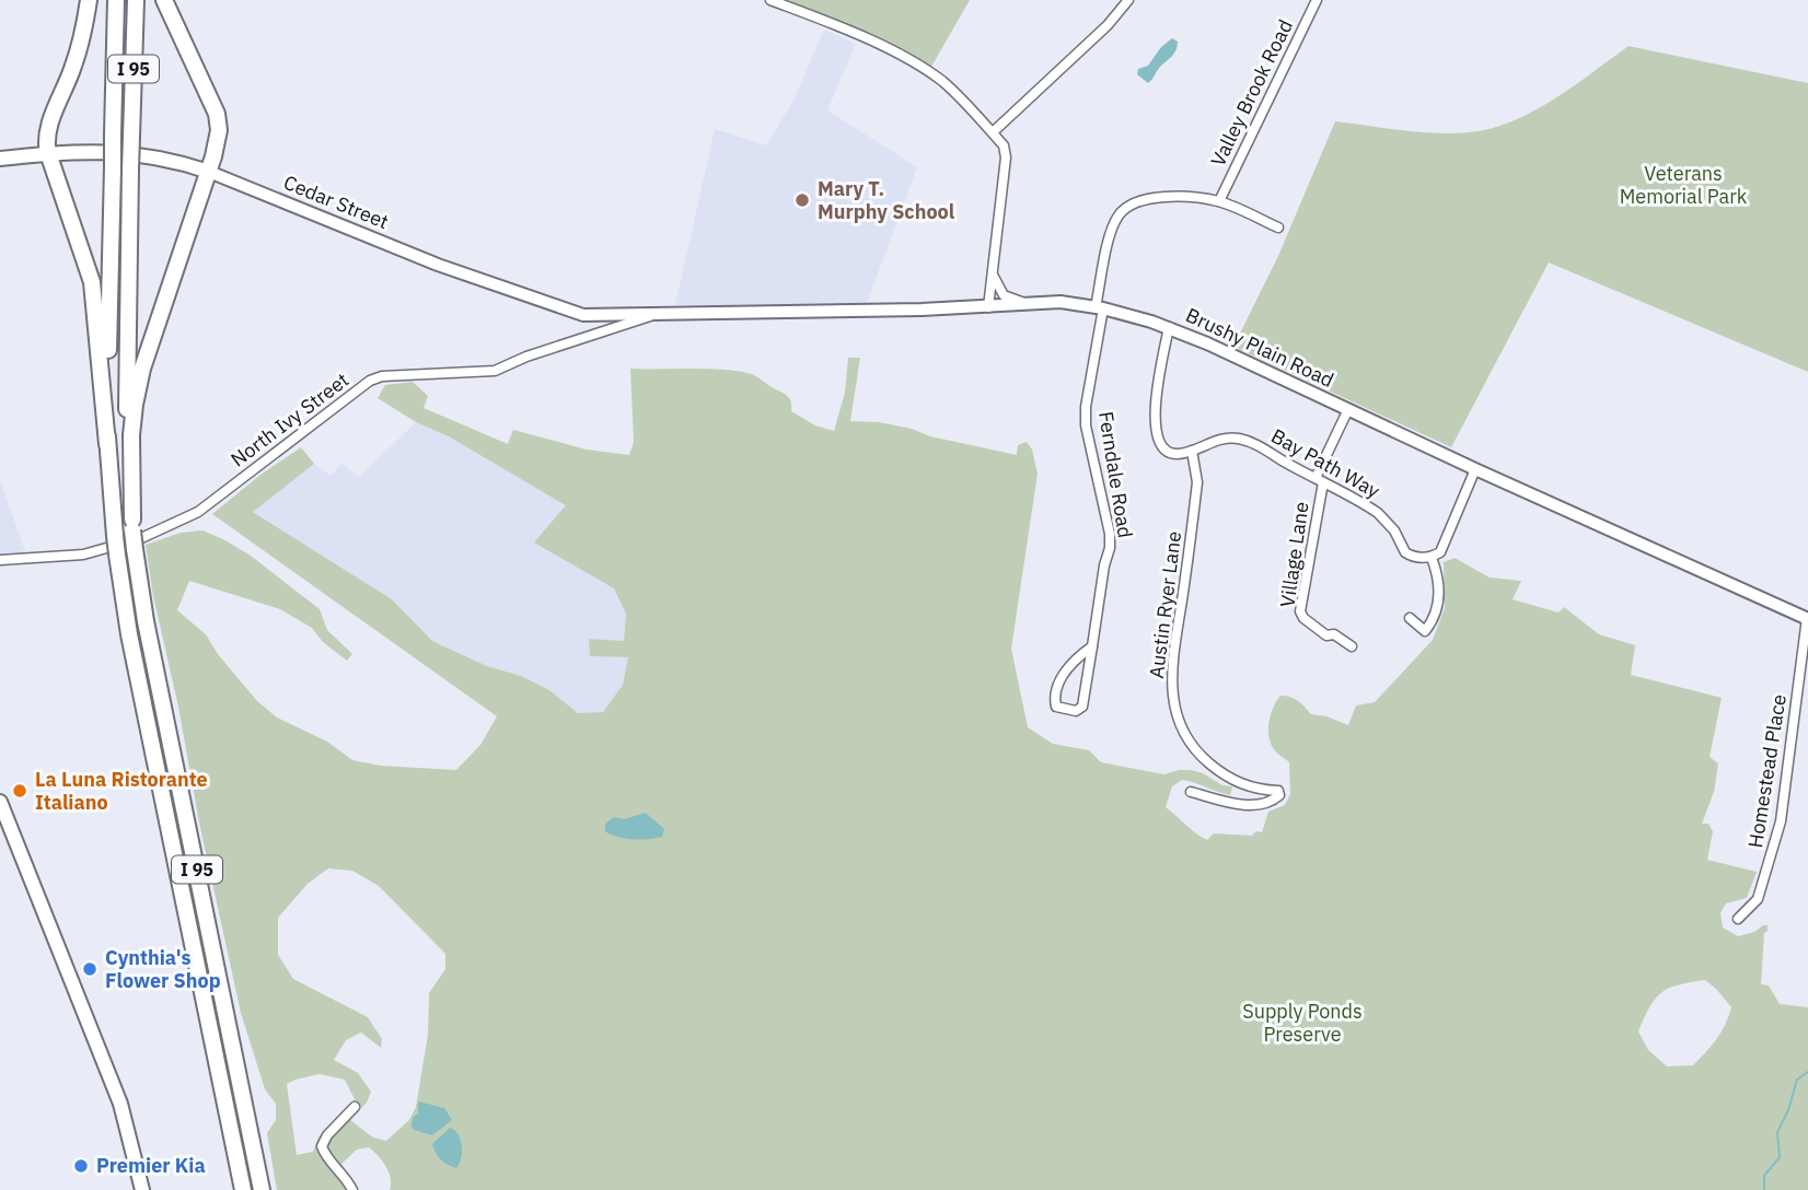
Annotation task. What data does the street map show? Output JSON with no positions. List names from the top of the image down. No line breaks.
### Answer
{"streets":{"highway":["I 95"],"main road":["Cedar Street","Brushy Plain Road"],"street":["Valley Brook Road","North Ivy Street","Bay Path Way","Ferndale Road","Village Lane","Austin Ryer Lane","Homestead Place"]},"crossings":[["Valley Brook Road","Ferndale Road"],["Cedar Street","Brushy Plain Road"],["Cedar Street","North Ivy Street"],["Brushy Plain Road","North Ivy Street"],["Brushy Plain Road","Ferndale Road"],["Brushy Plain Road","Village Lane"],["Brushy Plain Road","Homestead Place"],["Bay Path Way","Village Lane"],["Bay Path Way","Austin Ryer Lane"]],"parks":["Veterans Memorial Park","Supply Ponds Preserve"],"places":["Mary T. Murphy School","La Luna Ristorante Italiano","Cynthia's Flower Shop","Premier Kia"]}
